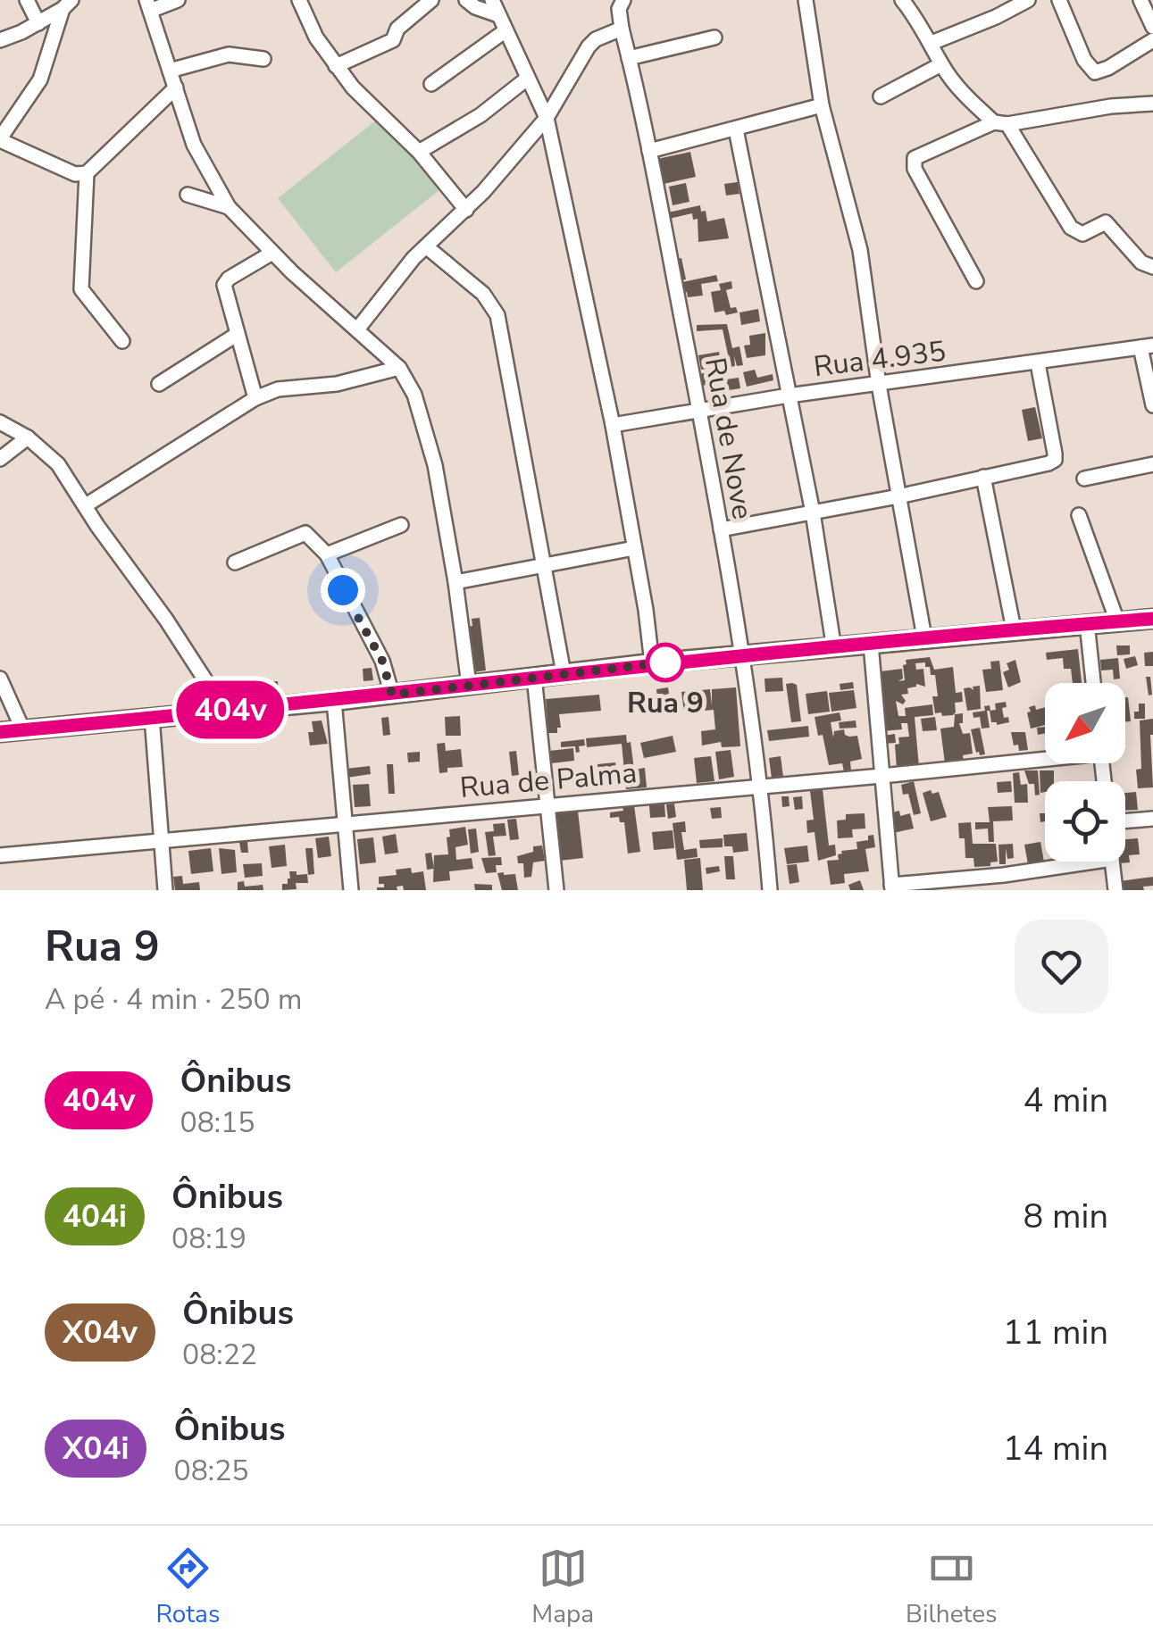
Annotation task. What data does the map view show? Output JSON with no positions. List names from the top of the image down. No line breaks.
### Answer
{"streets":{"street":["Rua 4.935","Rua de Nove","Rua de Palma"]},"crossings":[["Rua 4.935","Rua de Nove"],["Rua de Nove","Rua de Palma"]],"places":["Rua 9"],"lines":["bus line 404v"],"north":"bottom left","page":{"on_map":"404v","heading":["Rua 9","A pé · 4 min · 250 m"],"list":[{"mark":"404v","name":"Ônibus","note":"08:15","value":"4 min"},{"mark":"404i","name":"Ônibus","note":"08:19","value":"8 min"},{"mark":"X04v","name":"Ônibus","note":"08:22","value":"11 min"},{"mark":"X04i","name":"Ônibus","note":"08:25","value":"14 min"}],"tabs":["Rotas","Mapa","Bilhetes"]}}
